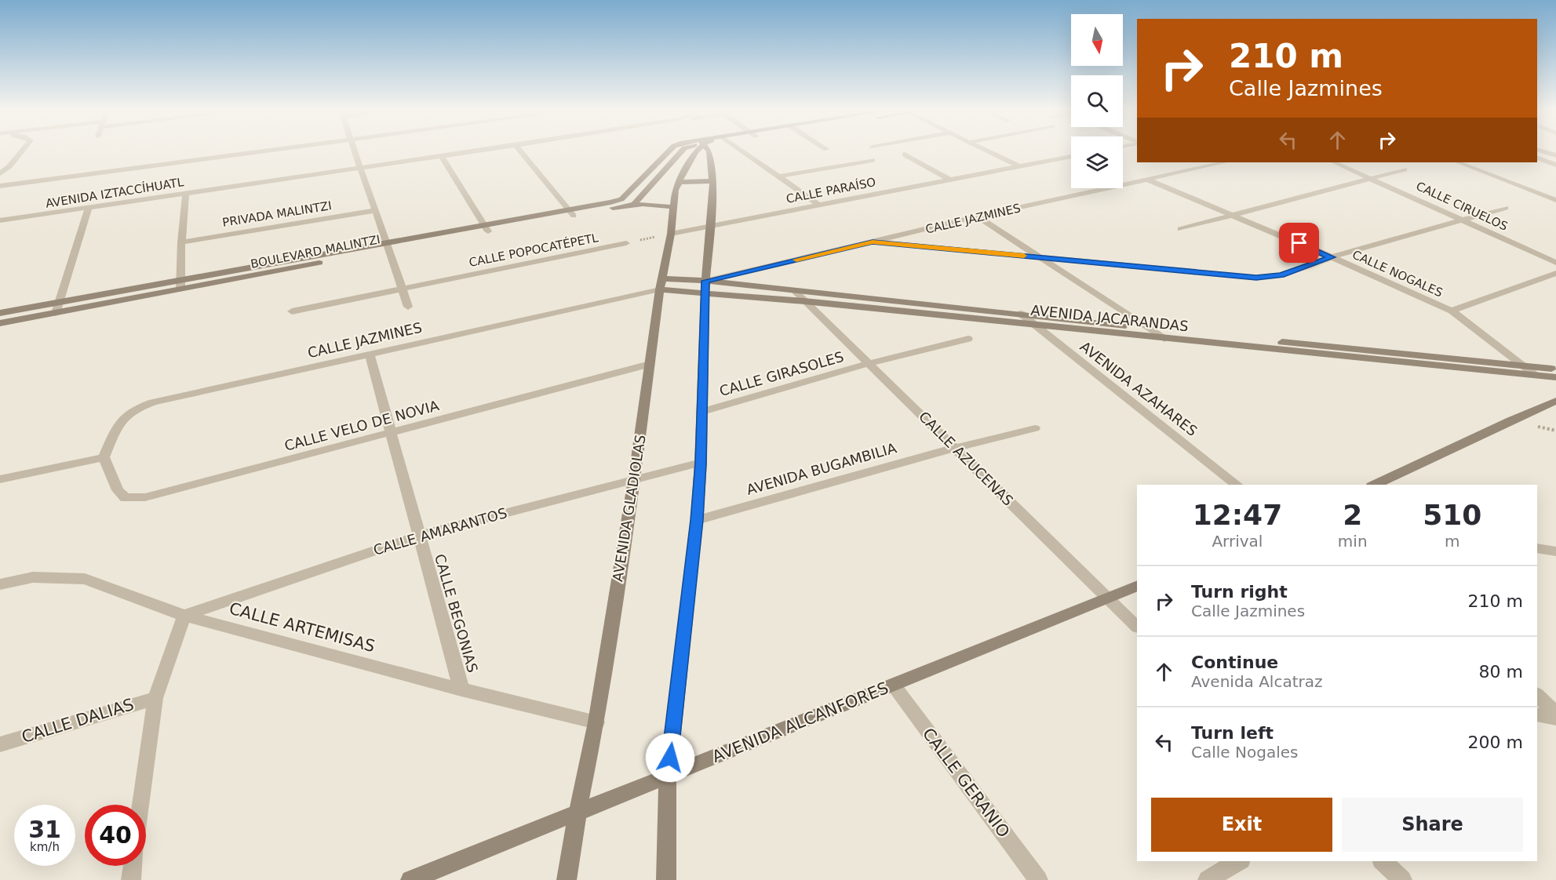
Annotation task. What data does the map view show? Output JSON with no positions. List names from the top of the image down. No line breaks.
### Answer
{"streets":{"street":["CALLE PARAÍSO","AVENIDA IZTACCÍHUATL","CALLE CIRUELOS","PRIVADA MALINTZI","CALLE JAZMINES","CALLE POPOCATÉPETL","BOULEVARD MALINTZI","CALLE NOGALES","AVENIDA JACARANDAS","CALLE GIRASOLES","AVENIDA AZAHARES","CALLE VELO DE NOVIA","CALLE AZUCENAS","AVENIDA BUGAMBILIA","AVENIDA GLADIOLAS","CALLE AMARANTOS","CALLE BEGONIAS","CALLE ARTEMISAS","CALLE DALIAS","AVENIDA ALCANFORES","CALLE GERANIO"]},"crossings":[["CALLE PARAÍSO","AVENIDA GLADIOLAS"],["CALLE JAZMINES","CALLE NOGALES"],["CALLE JAZMINES","AVENIDA JACARANDAS"],["CALLE JAZMINES","CALLE VELO DE NOVIA"],["CALLE JAZMINES","AVENIDA GLADIOLAS"],["CALLE JAZMINES","CALLE BEGONIAS"],["BOULEVARD MALINTZI","AVENIDA GLADIOLAS"],["CALLE NOGALES","AVENIDA JACARANDAS"],["AVENIDA JACARANDAS","AVENIDA AZAHARES"],["AVENIDA JACARANDAS","CALLE AZUCENAS"],["AVENIDA JACARANDAS","AVENIDA GLADIOLAS"],["CALLE GIRASOLES","CALLE AZUCENAS"],["CALLE VELO DE NOVIA","AVENIDA GLADIOLAS"],["CALLE VELO DE NOVIA","CALLE BEGONIAS"],["CALLE AZUCENAS","AVENIDA BUGAMBILIA"],["CALLE AZUCENAS","AVENIDA ALCANFORES"],["AVENIDA GLADIOLAS","CALLE AMARANTOS"],["AVENIDA GLADIOLAS","CALLE ARTEMISAS"],["AVENIDA GLADIOLAS","AVENIDA ALCANFORES"],["CALLE AMARANTOS","CALLE BEGONIAS"],["CALLE AMARANTOS","CALLE ARTEMISAS"],["CALLE BEGONIAS","CALLE ARTEMISAS"],["AVENIDA ALCANFORES","CALLE GERANIO"]],"north":"bottom","page":{"turn":["210 m","Calle Jazmines"],"eta":["12:47","Arrival","2","min","510","m"],"list":[{"name":"Turn right","note":"Calle Jazmines","value":"210 m"},{"name":"Continue","note":"Avenida Alcatraz","value":"80 m"},{"name":"Turn left","note":"Calle Nogales","value":"200 m"}],"buttons":["Exit","Share"],"speed":"31 km/h","limit":"40"}}
